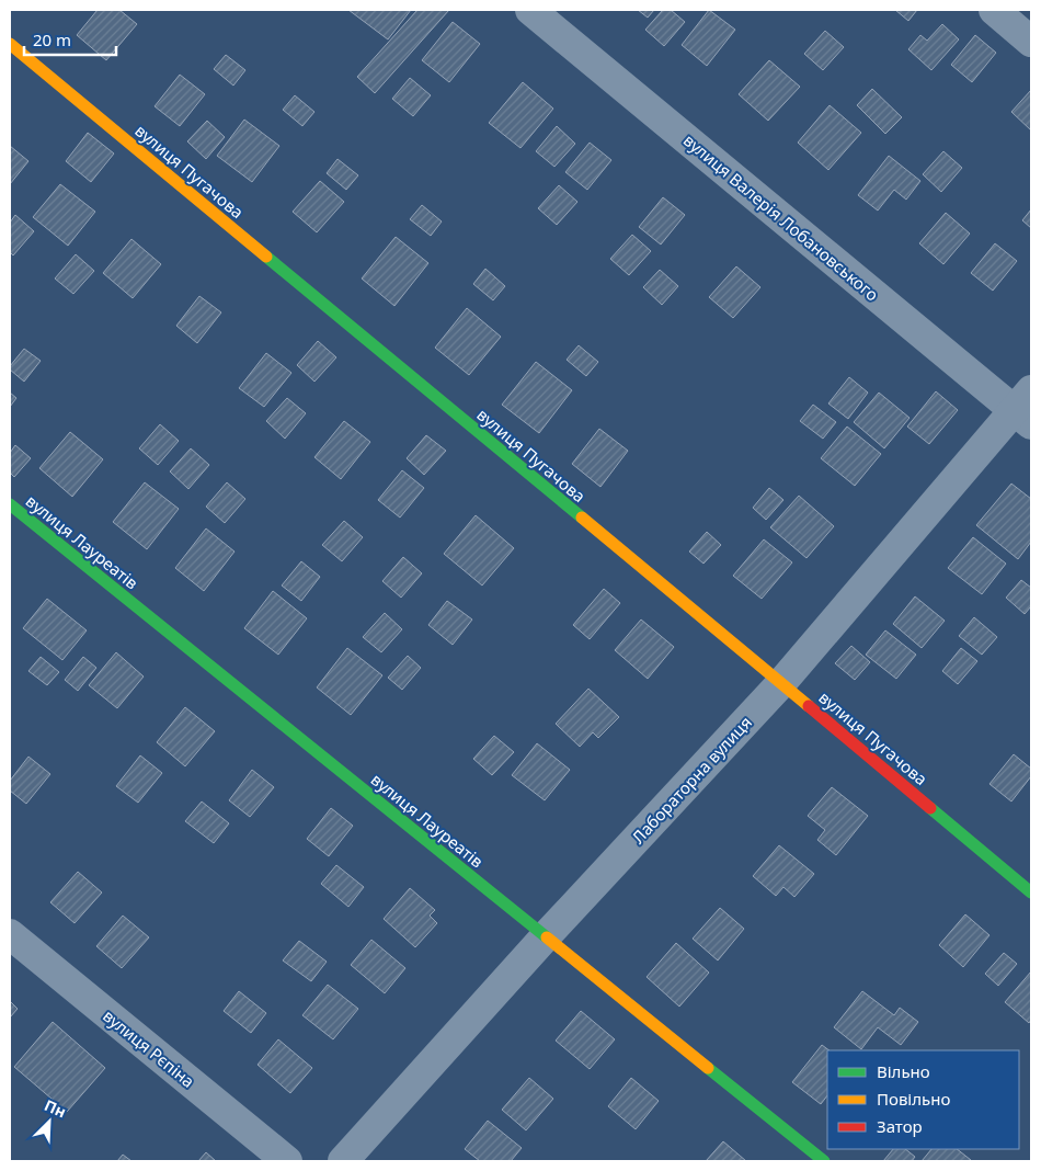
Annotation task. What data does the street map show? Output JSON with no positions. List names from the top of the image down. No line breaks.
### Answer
{"streets":{"street":["вулиця Пугачова","вулиця Валерія Лобановського","вулиця Лауреатів","Лабораторна вулиця","вулиця Рєпіна"]},"crossings":[["вулиця Пугачова","Лабораторна вулиця"],["вулиця Валерія Лобановського","Лабораторна вулиця"],["вулиця Лауреатів","Лабораторна вулиця"]],"legend":["Вільно","Повільно","Затор"],"scale_bar":"20 m","north":"top right"}
